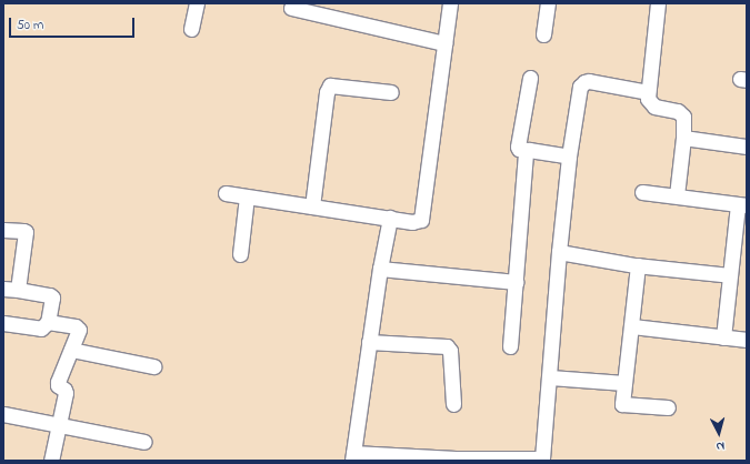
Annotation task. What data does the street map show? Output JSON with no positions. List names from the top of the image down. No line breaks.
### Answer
{"scale_bar":"50 m","north":"bottom"}
